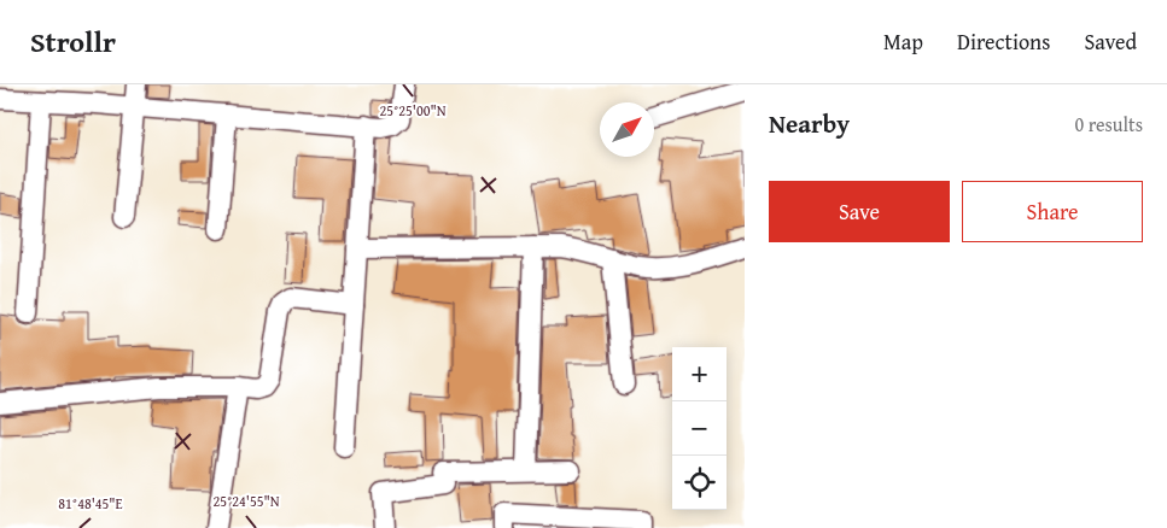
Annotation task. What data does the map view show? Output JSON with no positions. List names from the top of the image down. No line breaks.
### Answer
{"north":"top right","page":{"header":"Strollr","nav":["Map","Directions","Saved"],"heading":["Nearby","0 results"],"buttons":["Save","Share"],"map_buttons":["+","−"]},"coordinates":["25°25'00\"N","25°24'55\"N","81°48'45\"E"]}
